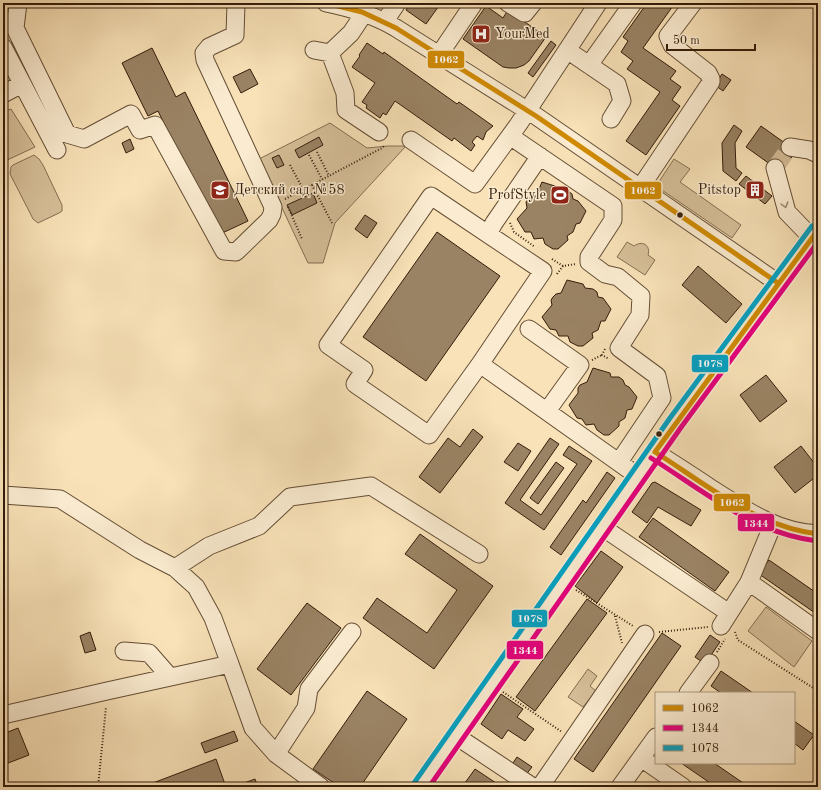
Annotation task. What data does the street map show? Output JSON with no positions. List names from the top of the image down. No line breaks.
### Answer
{"places":{"hospital":["YourMed"],"school or university":["Детский сад №58"],"building":["Pitstop"],"sports":["ProfStyle"]},"lines":["transit line 1062","transit line 1078","transit line 1344"],"legend":["1062","1344","1078"],"scale_bar":"50 m"}
